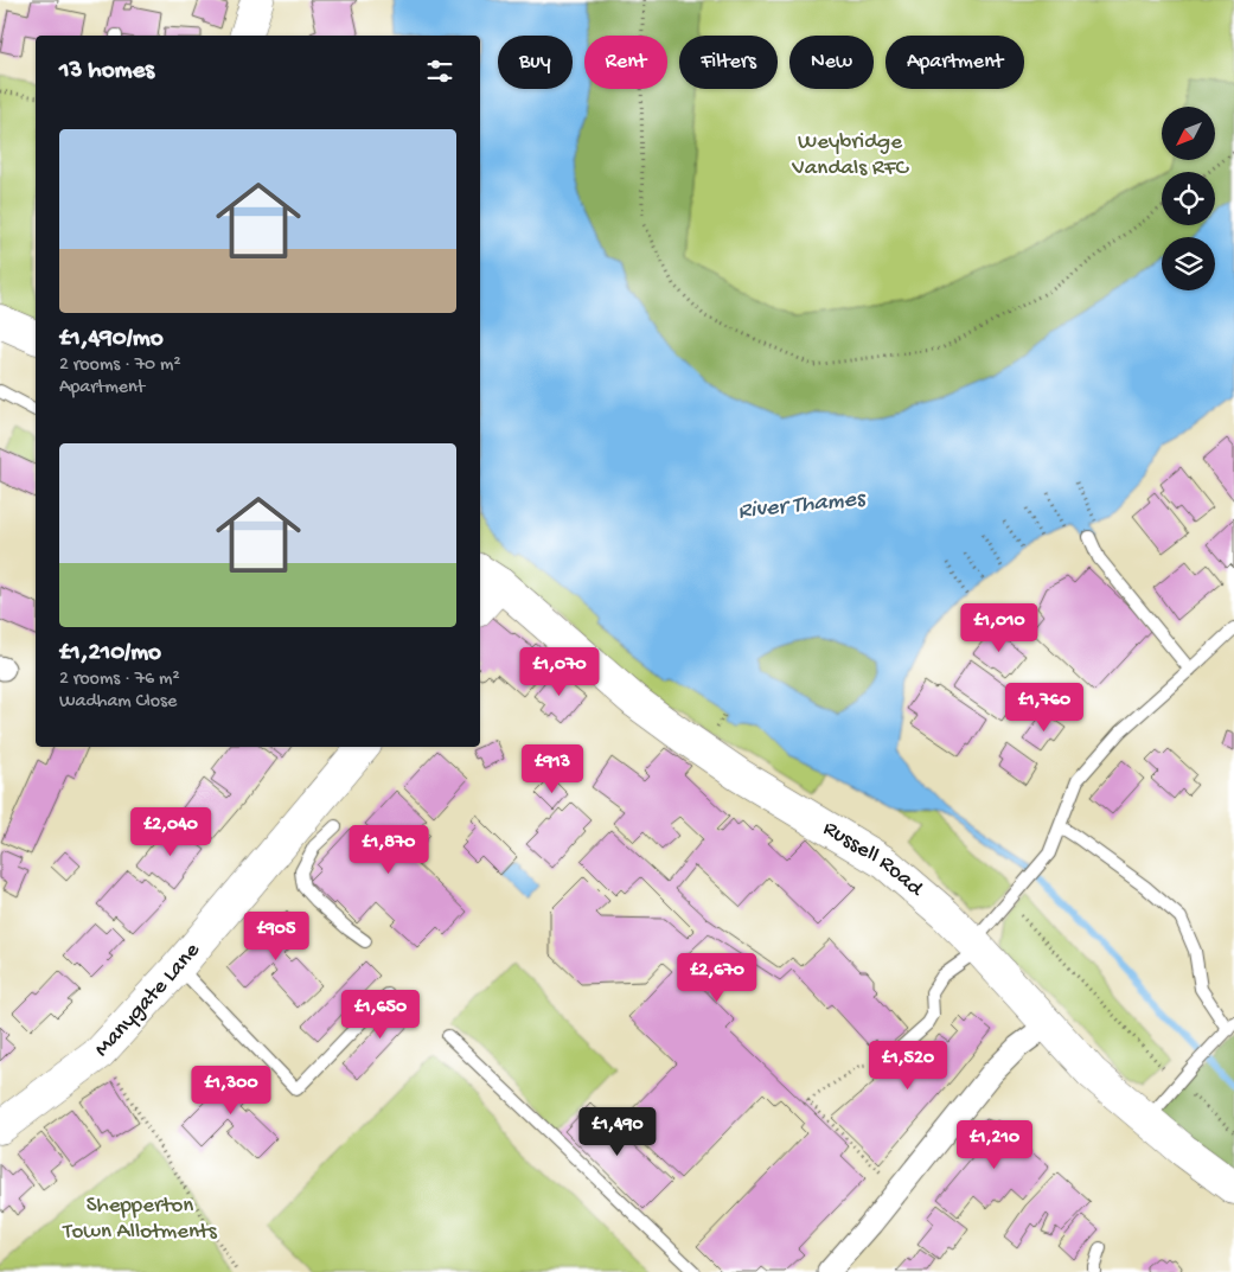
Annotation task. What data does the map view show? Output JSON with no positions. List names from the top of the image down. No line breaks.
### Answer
{"streets":{"main road":["Russell Road","Manygate Lane"]},"water":["River Thames"],"parks":["Weybridge Vandals RFC","Shepperton Town Allotments"],"north":"bottom left","page":{"chip":["Buy","Rent","Filters","New","Apartment"],"heading":"13 homes","list":[{"name":"£1,490/mo","note":"2 rooms · 70 m² · Apartment"},{"name":"£1,210/mo","note":"2 rooms · 76 m² · Wadham Close"}],"price":["£1,010","£1,070","£1,760","£913","£2,040","£1,870","£905","£2,670","£1,650","£1,520","£1,300","£1,490","£1,210"]}}
